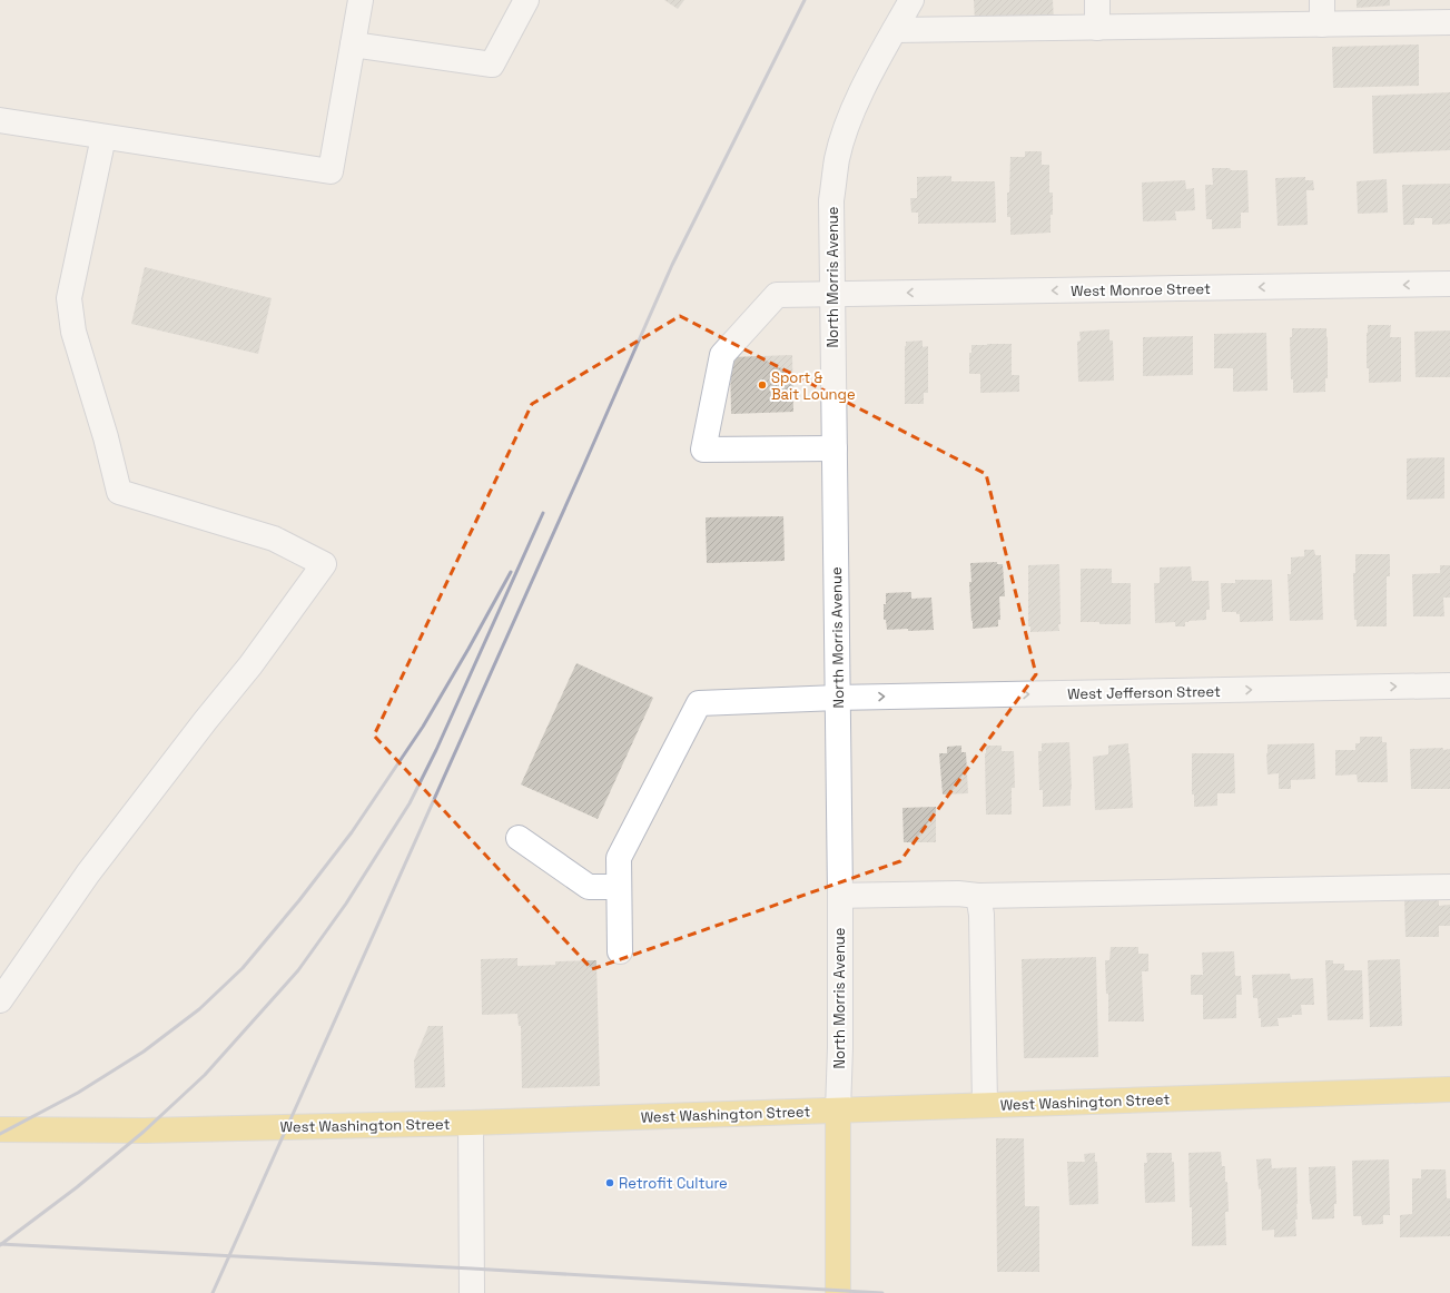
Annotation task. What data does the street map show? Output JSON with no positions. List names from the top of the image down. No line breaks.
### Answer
{"streets":{"main road":["North Morris Avenue","West Washington Street"],"street":["West Monroe Street","West Jefferson Street"]},"crossings":[["North Morris Avenue","West Monroe Street"],["North Morris Avenue","West Jefferson Street"],["North Morris Avenue","West Washington Street"]],"one_way":["West Monroe Street"],"places":["Sport & Bait Lounge","Retrofit Culture"]}
